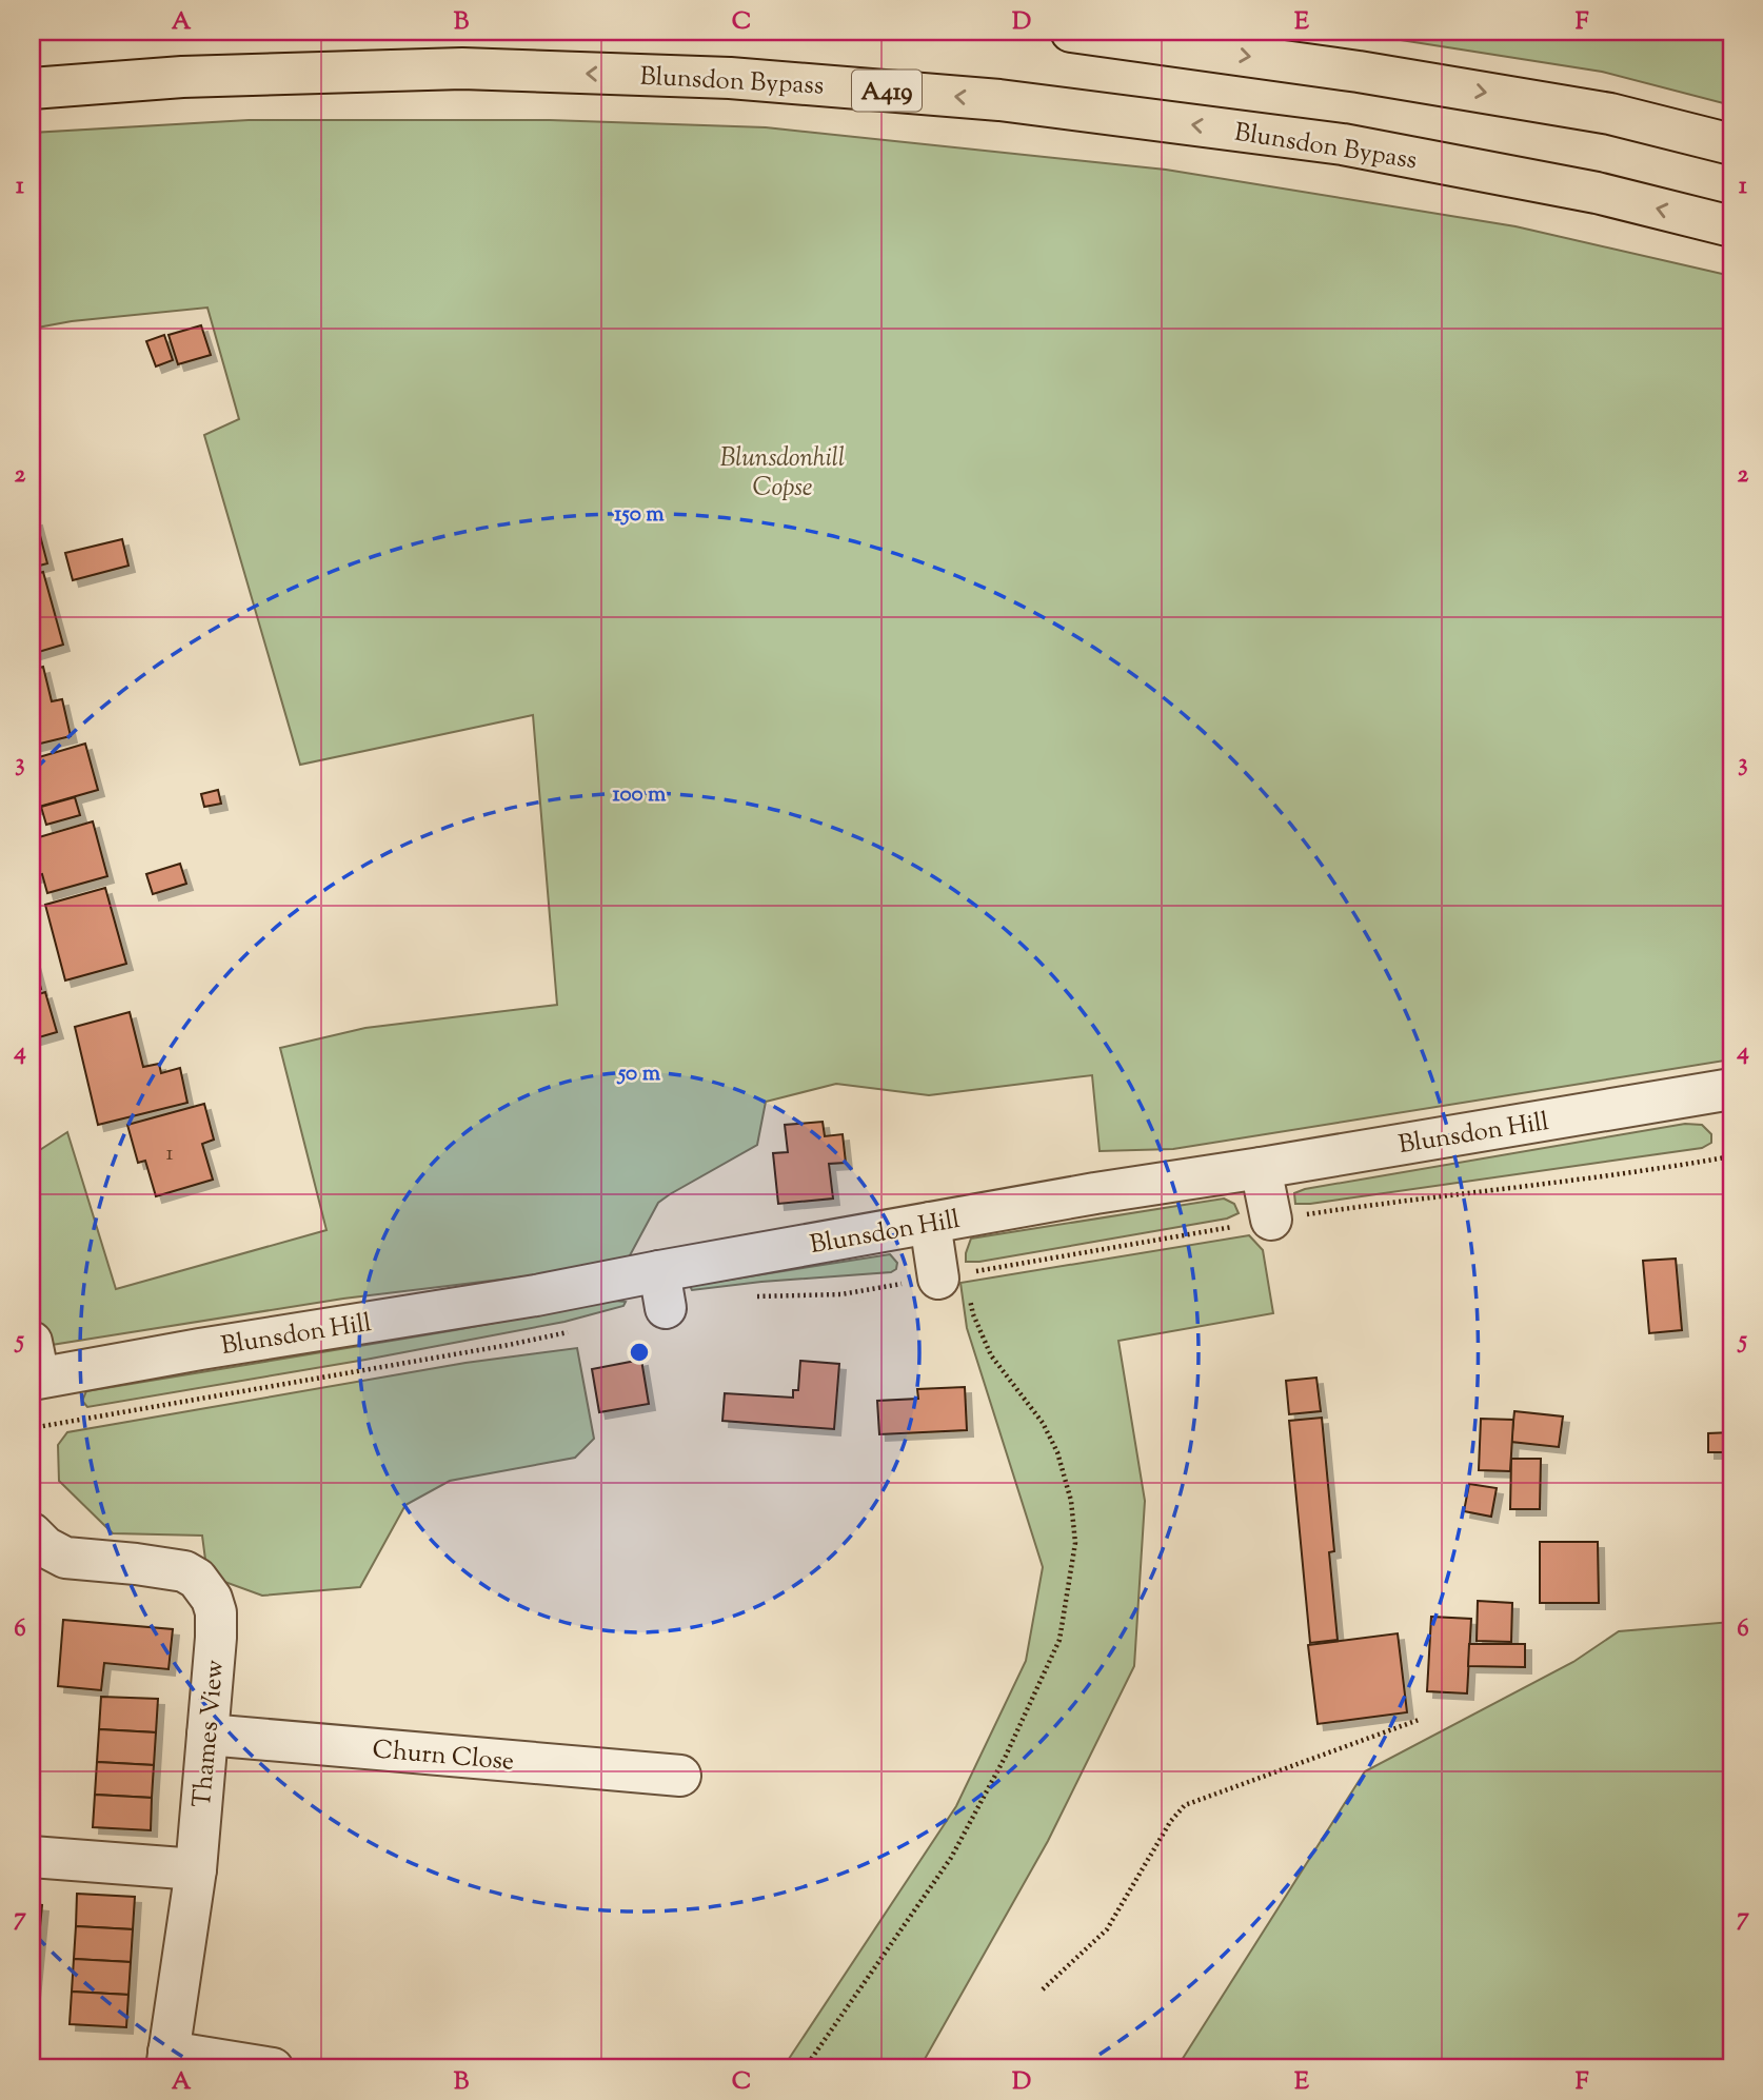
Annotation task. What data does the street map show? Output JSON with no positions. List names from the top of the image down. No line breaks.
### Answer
{"streets":{"highway":["Blunsdon Bypass","A419"],"street":["Blunsdon Hill","Thames View","Churn Close"]},"crossings":[["Thames View","Churn Close"]],"parks":["Blunsdonhill Copse"],"house_numbers":["1"],"grid":{"columns":["A","B","C","D","E","F"],"rows":["1","2","3","4","5","6","7"]},"rings":["150 m","100 m","50 m"]}
